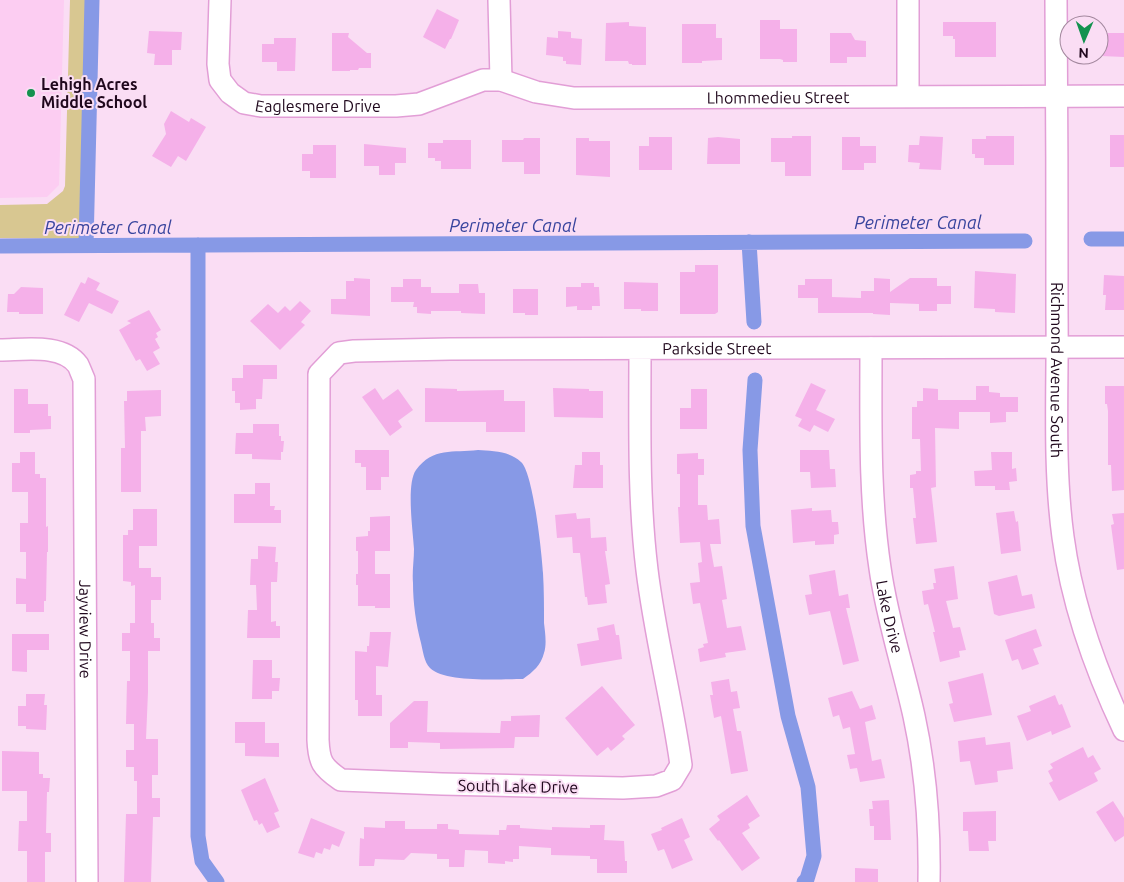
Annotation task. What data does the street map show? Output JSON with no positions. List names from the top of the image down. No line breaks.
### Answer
{"streets":{"street":["Lhommedieu Street","Eaglesmere Drive","Parkside Street","Richmond Avenue South","Lake Drive","Jayview Drive","South Lake Drive"]},"crossings":[["Lhommedieu Street","Eaglesmere Drive"],["Lhommedieu Street","Richmond Avenue South"],["Parkside Street","Richmond Avenue South"],["Parkside Street","Lake Drive"],["Parkside Street","South Lake Drive"]],"water":["Perimeter Canal"],"places":["Lehigh Acres Middle School"],"north":"bottom"}
